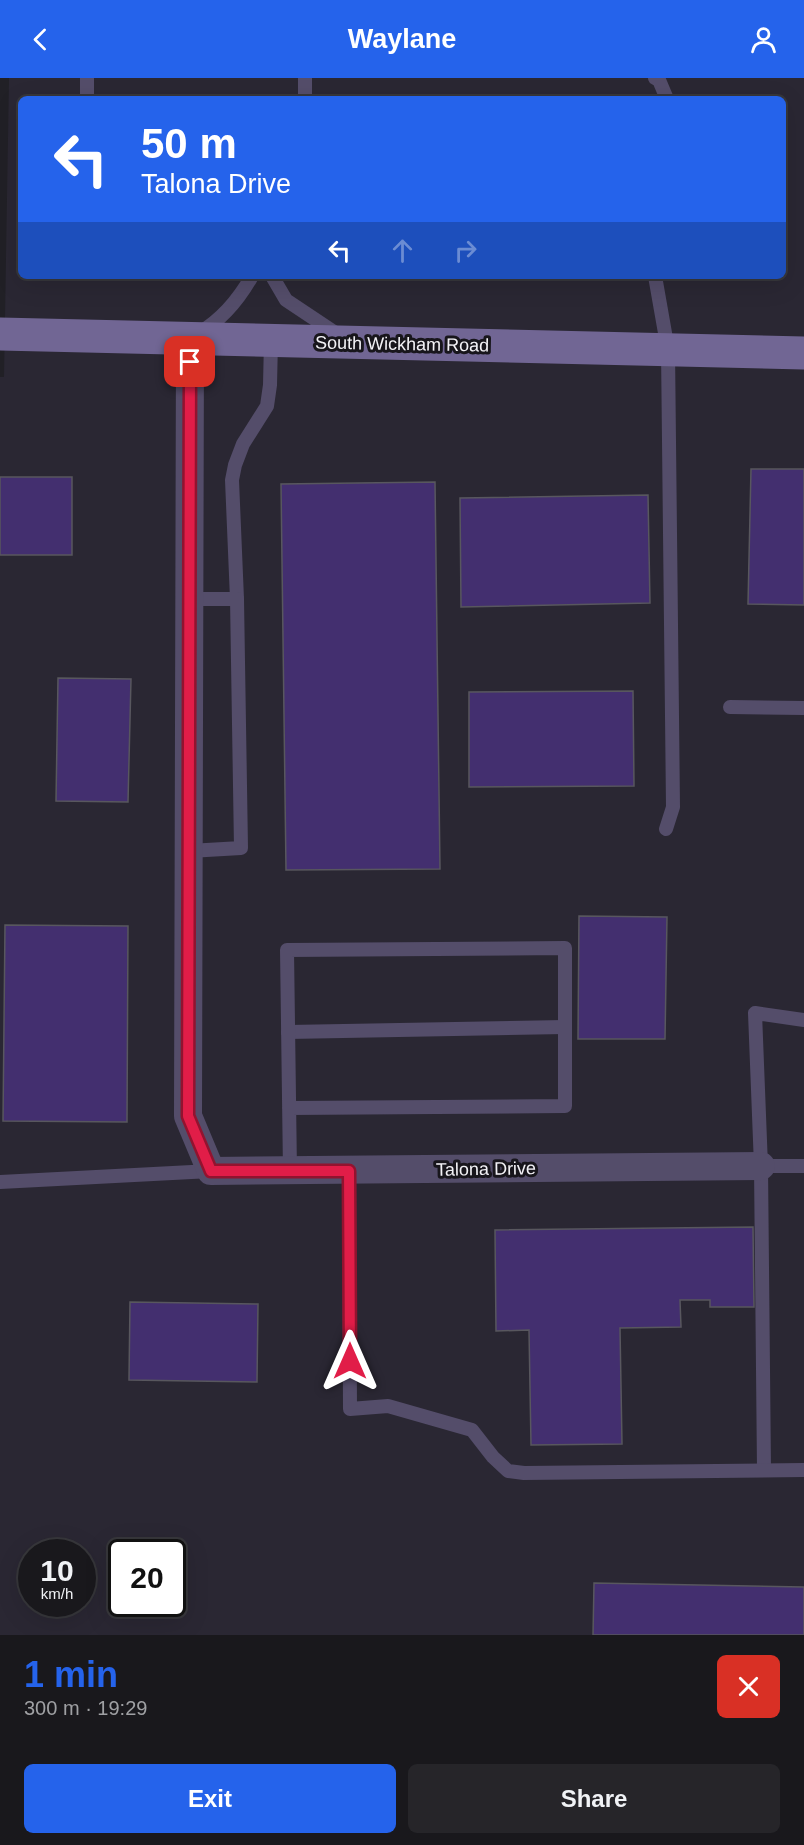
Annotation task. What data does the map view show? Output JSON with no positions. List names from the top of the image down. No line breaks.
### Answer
{"streets":{"main road":["South Wickham Road"],"street":["Talona Drive"]},"page":{"header":"Waylane","turn":["50 m","Talona Drive"],"speed":"10 km/h","limit":"20","heading":["1 min","300 m · 19:29"],"buttons":["Exit","Share"]}}
